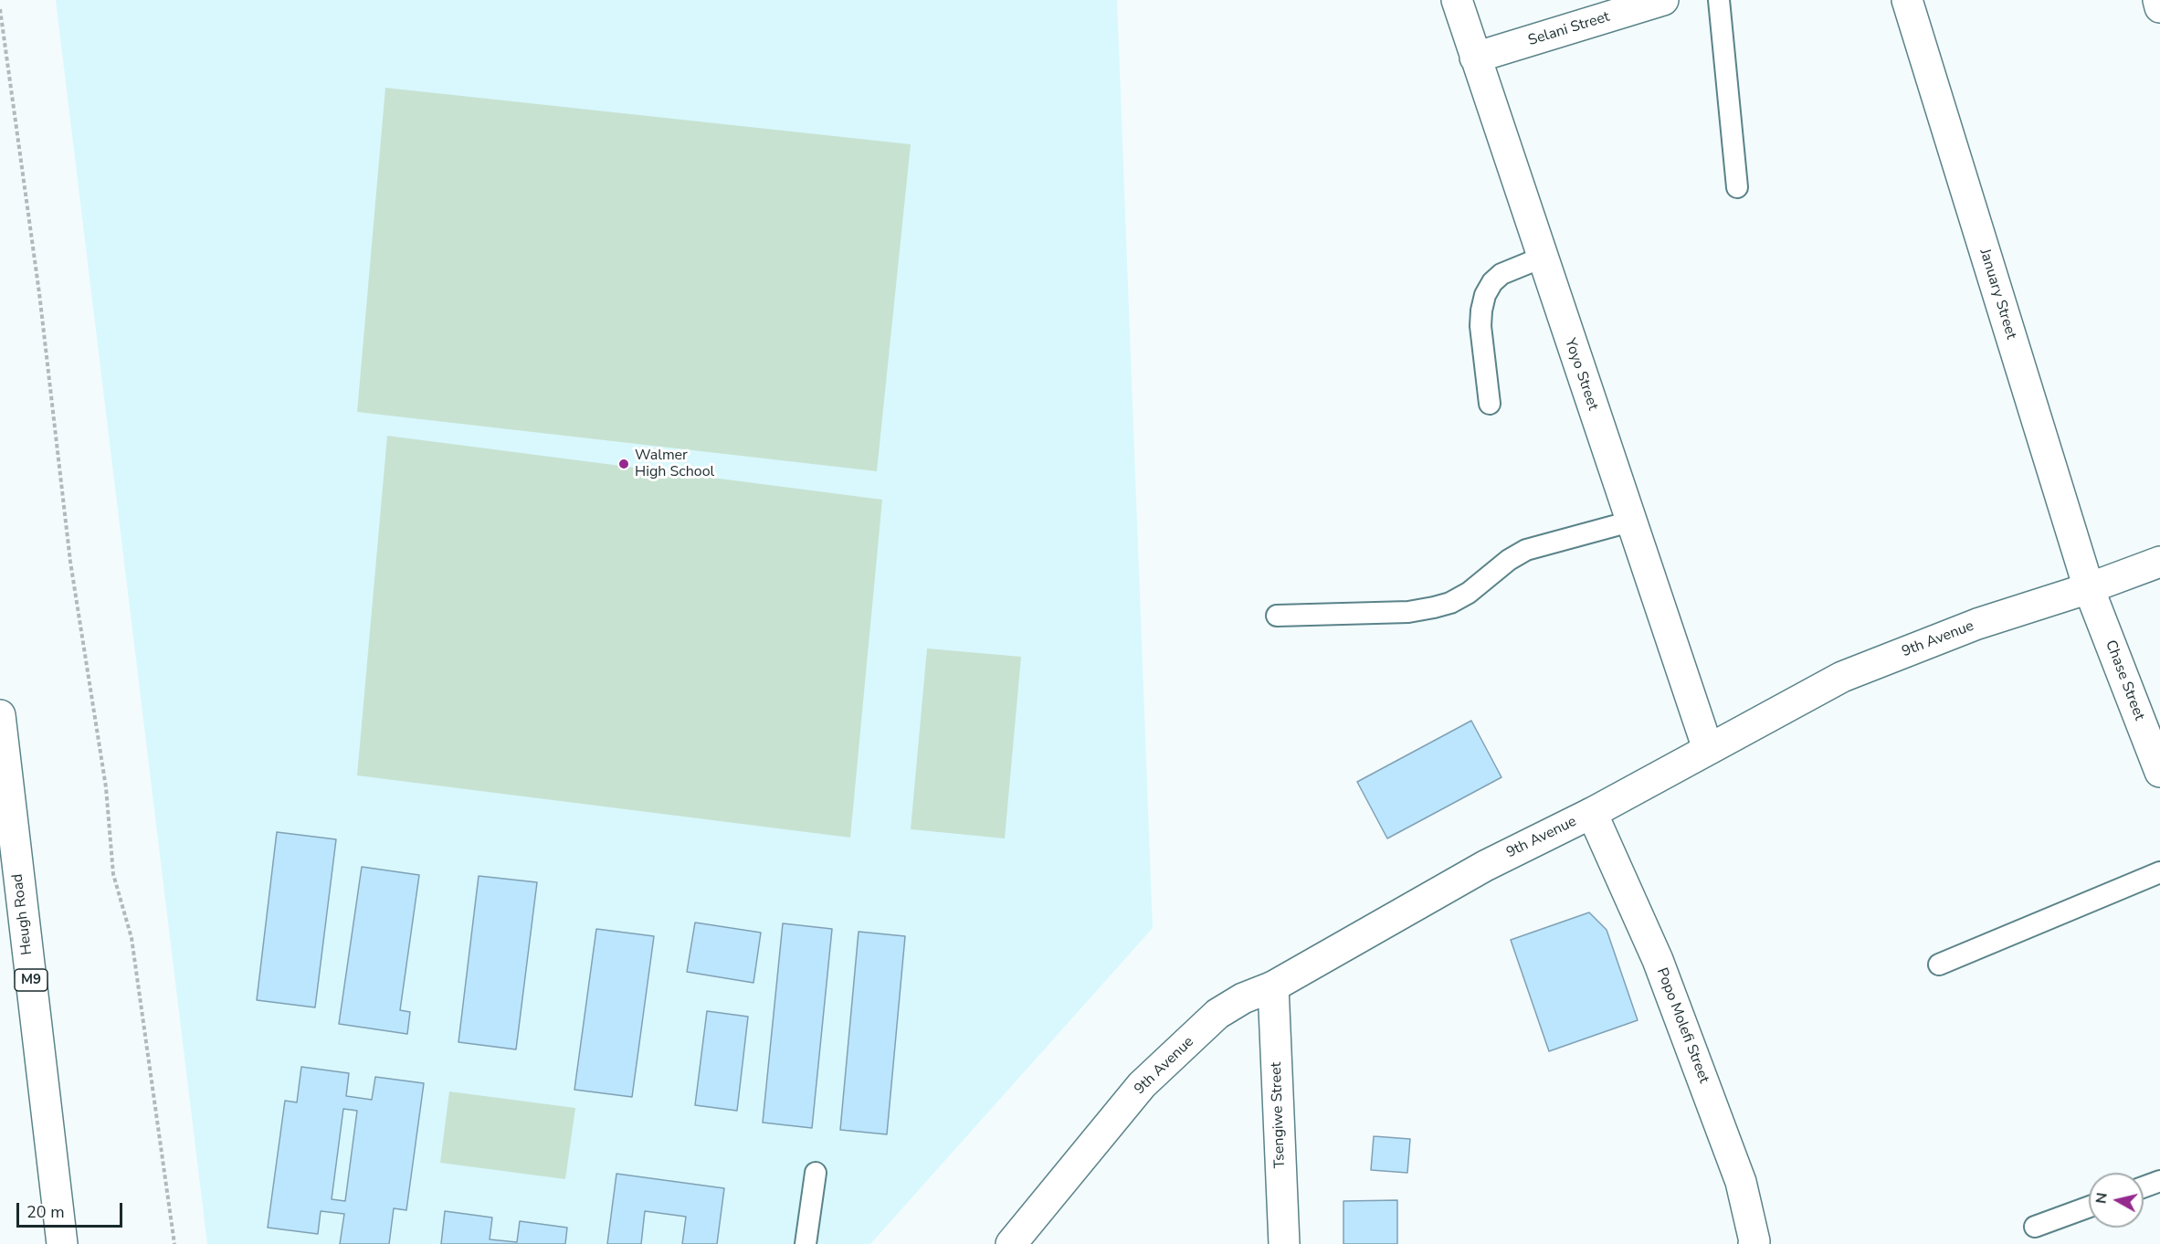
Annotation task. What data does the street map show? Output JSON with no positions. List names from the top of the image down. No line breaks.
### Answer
{"streets":{"street":["Selani Street","January Street","Yoyo Street","9th Avenue","Chase Street","Heugh Road","M9","Popo Molefi Street","Tsengiwe Street"]},"crossings":[["Selani Street","Yoyo Street"],["January Street","9th Avenue"],["January Street","Chase Street"],["Yoyo Street","9th Avenue"],["9th Avenue","Chase Street"],["9th Avenue","Popo Molefi Street"],["9th Avenue","Tsengiwe Street"]],"places":["Walmer High School"],"scale_bar":"20 m","north":"left"}
